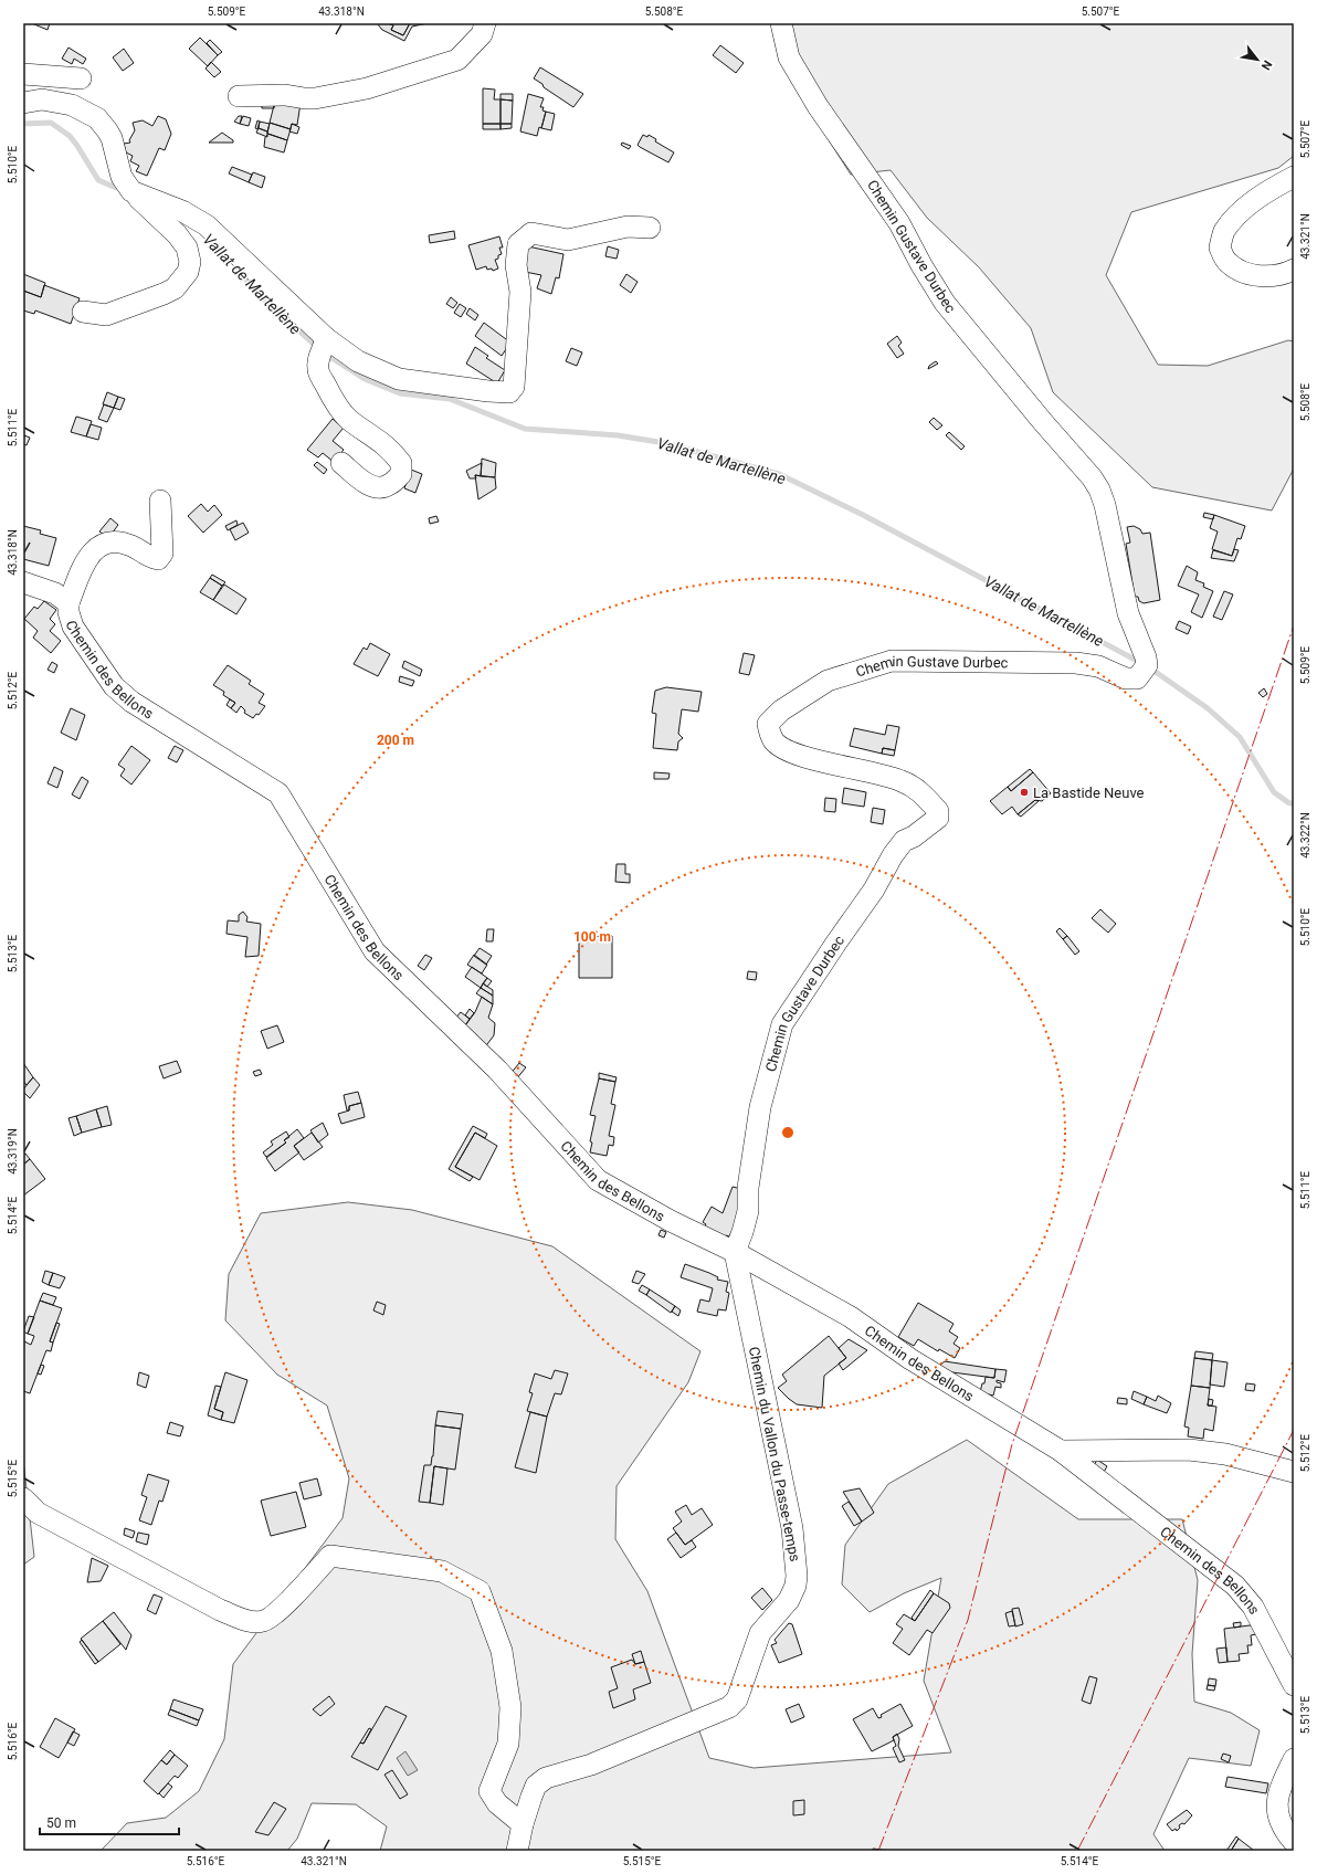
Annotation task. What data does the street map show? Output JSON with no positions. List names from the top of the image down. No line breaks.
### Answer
{"streets":{"street":["Chemin Gustave Durbec","Chemin des Bellons","Chemin du Vallon du Passe-temps"]},"crossings":[["Chemin Gustave Durbec","Chemin des Bellons"],["Chemin Gustave Durbec","Chemin du Vallon du Passe-temps"],["Chemin des Bellons","Chemin du Vallon du Passe-temps"]],"water":["Vallat de Martellène"],"places":["La Bastide Neuve"],"scale_bar":"50 m","north":"bottom right","coordinates":["5.509°E","43.318°N","5.508°E","5.507°E","5.510°E","43.321°N","5.511°E","5.512°E","43.322°N","5.513°E","43.319°N","5.514°E","5.515°E","5.516°E"],"rings":["200 m","100 m"]}
